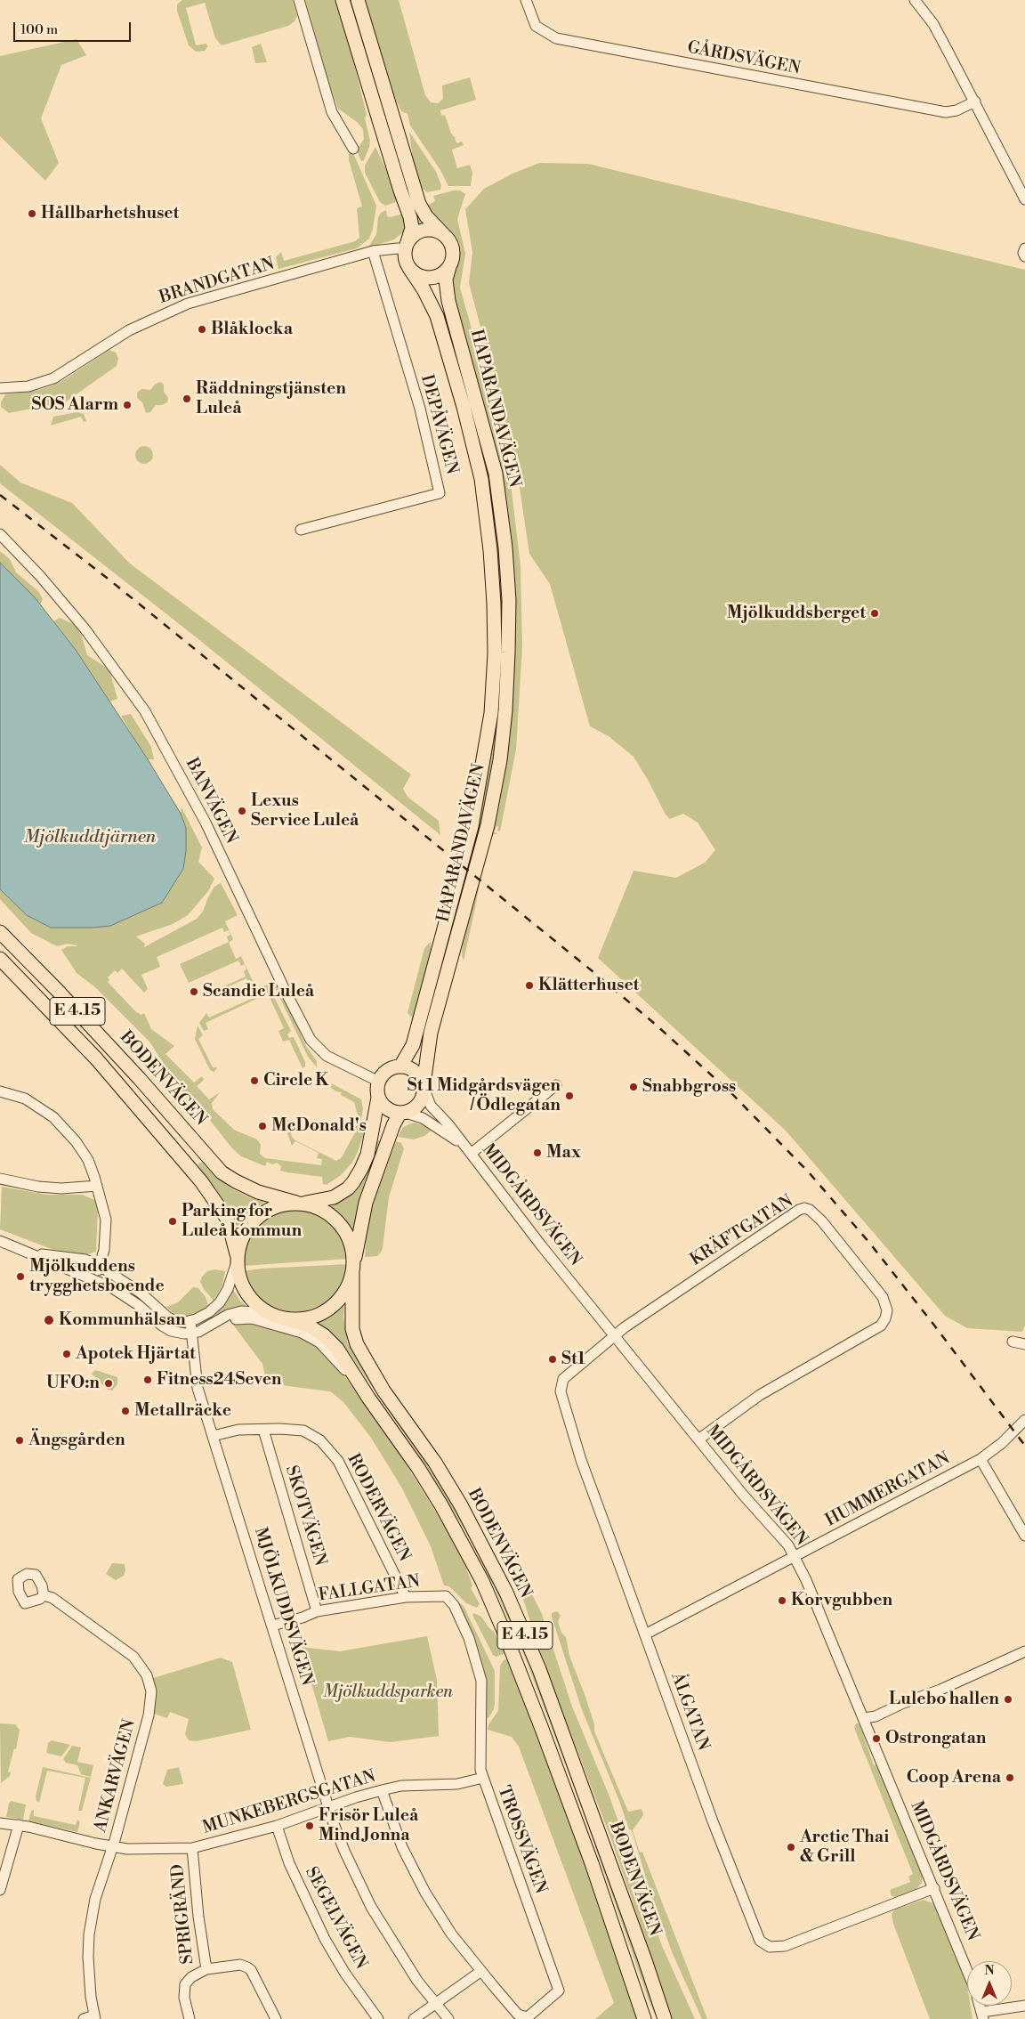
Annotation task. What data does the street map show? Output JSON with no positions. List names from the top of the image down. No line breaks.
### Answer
{"streets":{"main road":["HAPARANDAVÄGEN","E 4.15","BODENVÄGEN"],"street":["GÅRDSVÄGEN","BRANDGATAN","DEPÅVÄGEN","BANVÄGEN","MIDGÅRDSVÄGEN","KRÄFTGATAN","HUMMERGATAN","RODERVÄGEN","SKOTVÄGEN","FALLGATAN","MJÖLKUDDSVÄGEN","ÅLGATAN","ANKARVÄGEN","MUNKEBERGSGATAN","TROSSVÄGEN","SPRIGRÄND","SEGELVÄGEN"]},"crossings":[["BRANDGATAN","HAPARANDAVÄGEN"],["BRANDGATAN","DEPÅVÄGEN"],["HAPARANDAVÄGEN","BANVÄGEN"],["HAPARANDAVÄGEN","MIDGÅRDSVÄGEN"],["BANVÄGEN","MIDGÅRDSVÄGEN"],["E 4.15","BODENVÄGEN"],["MIDGÅRDSVÄGEN","KRÄFTGATAN"],["MIDGÅRDSVÄGEN","HUMMERGATAN"],["MIDGÅRDSVÄGEN","ÅLGATAN"],["KRÄFTGATAN","ÅLGATAN"],["HUMMERGATAN","ÅLGATAN"],["RODERVÄGEN","SKOTVÄGEN"],["RODERVÄGEN","FALLGATAN"],["RODERVÄGEN","MJÖLKUDDSVÄGEN"],["SKOTVÄGEN","FALLGATAN"],["FALLGATAN","MJÖLKUDDSVÄGEN"],["FALLGATAN","TROSSVÄGEN"],["MJÖLKUDDSVÄGEN","MUNKEBERGSGATAN"],["ANKARVÄGEN","MUNKEBERGSGATAN"],["MUNKEBERGSGATAN","TROSSVÄGEN"],["MUNKEBERGSGATAN","SPRIGRÄND"],["MUNKEBERGSGATAN","SEGELVÄGEN"]],"water":["Mjölkuddtjärnen"],"parks":["Mjölkuddsparken"],"places":["Hållbarhetshuset","Blåklocka","Räddningstjänsten Luleå","SOS Alarm","Mjölkuddsberget","Lexus Service Luleå","Klätterhuset","Scandic Luleå","Circle K","Snabbgross","St 1 Midgårdsvägen / Ödlegatan","McDonald's","Max","Parking for Luleå kommun","Mjölkuddens trygghetsboende","Kommunhälsan","Apotek Hjärtat","St1","Fitness24Seven","UFO:n","Metallräcke","Ängsgården","Korvgubben","Lulebo hallen","Ostrongatan","Coop Arena","Frisör Luleå Mind Jonna","Arctic Thai & Grill"],"scale_bar":"100 m","north":"top"}
